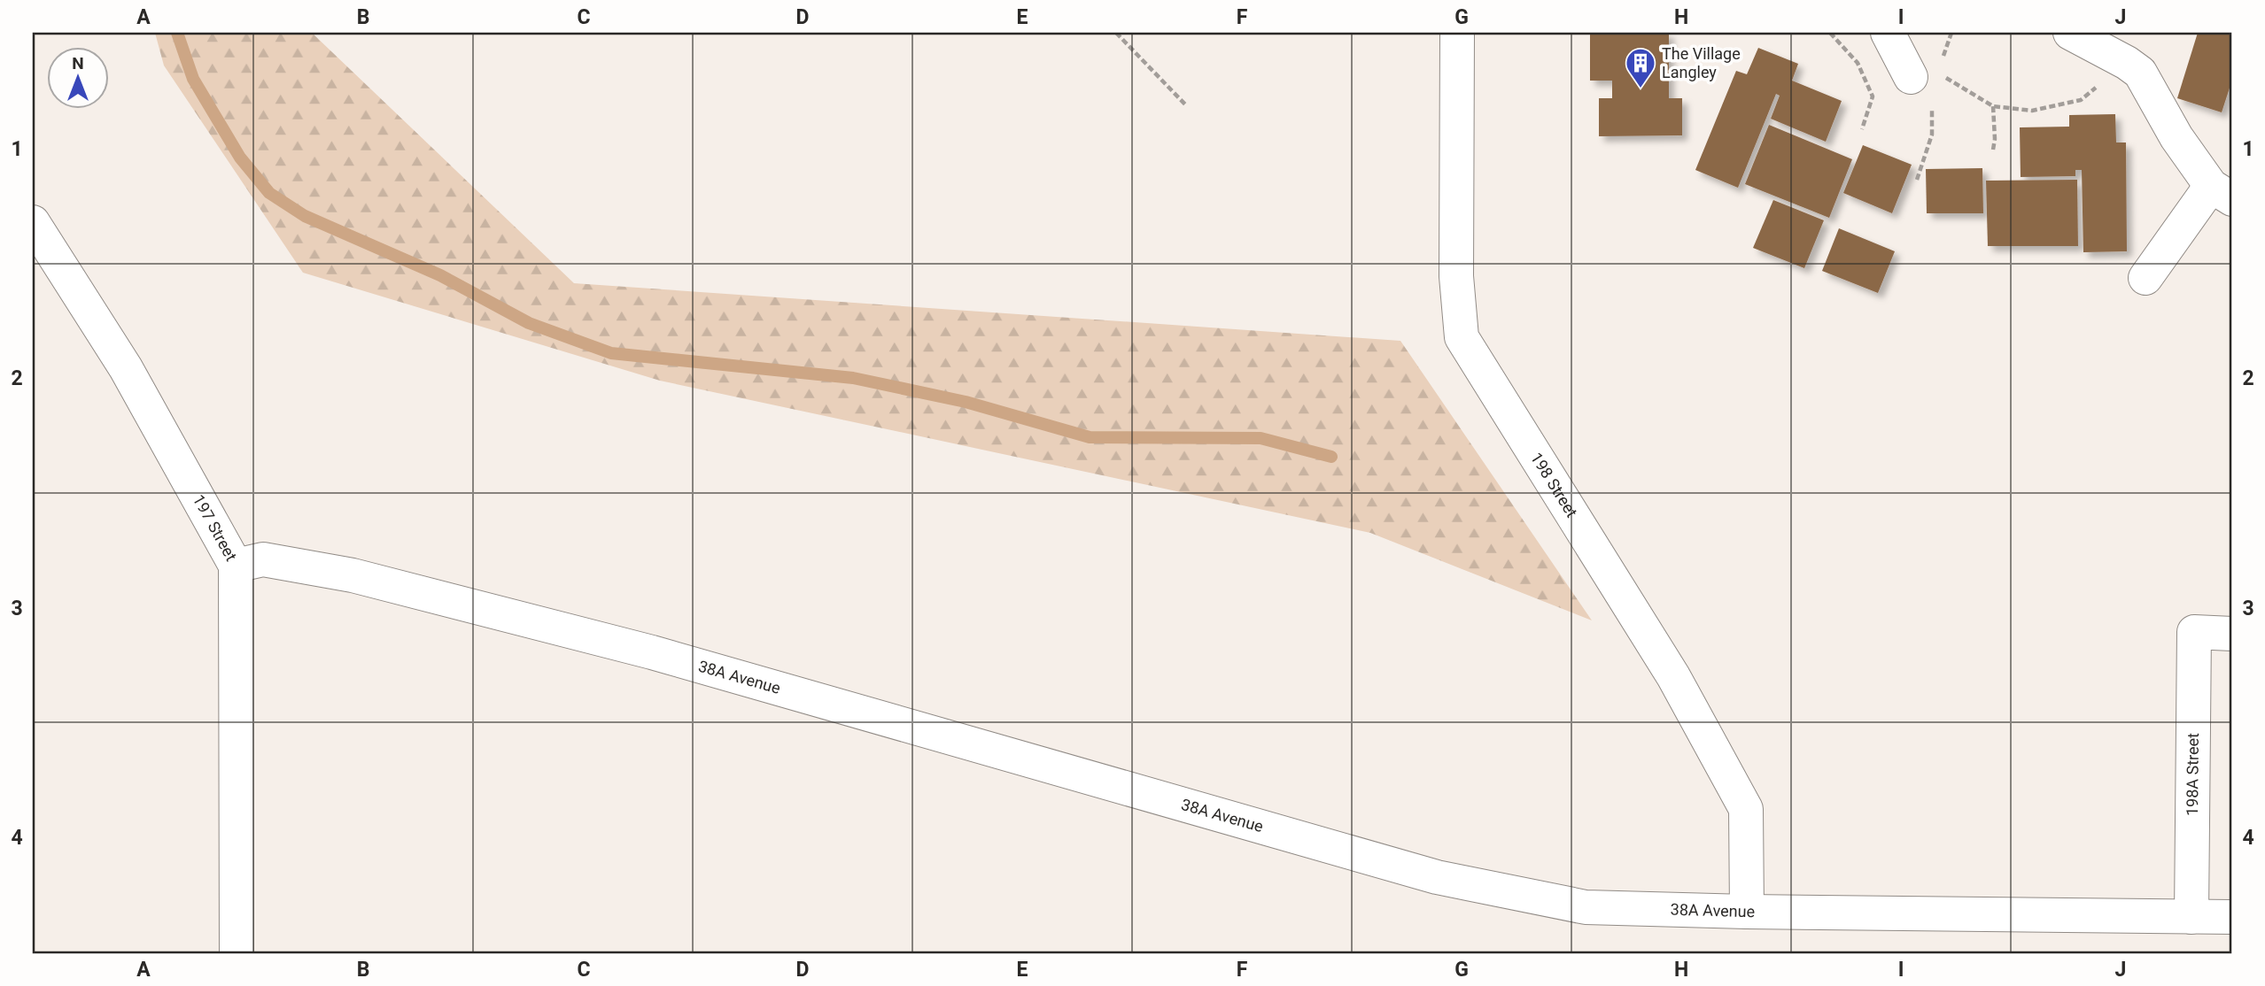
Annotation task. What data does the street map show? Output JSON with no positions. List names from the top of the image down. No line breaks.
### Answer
{"streets":{"street":["198 Street","197 Street","38A Avenue","198A Street"]},"crossings":[["198 Street","38A Avenue"],["197 Street","38A Avenue"],["38A Avenue","198A Street"]],"places":{"building":["The Village Langley"]},"north":"top","grid":{"columns":["A","B","C","D","E","F","G","H","I","J"],"rows":["1","2","3","4"]}}
